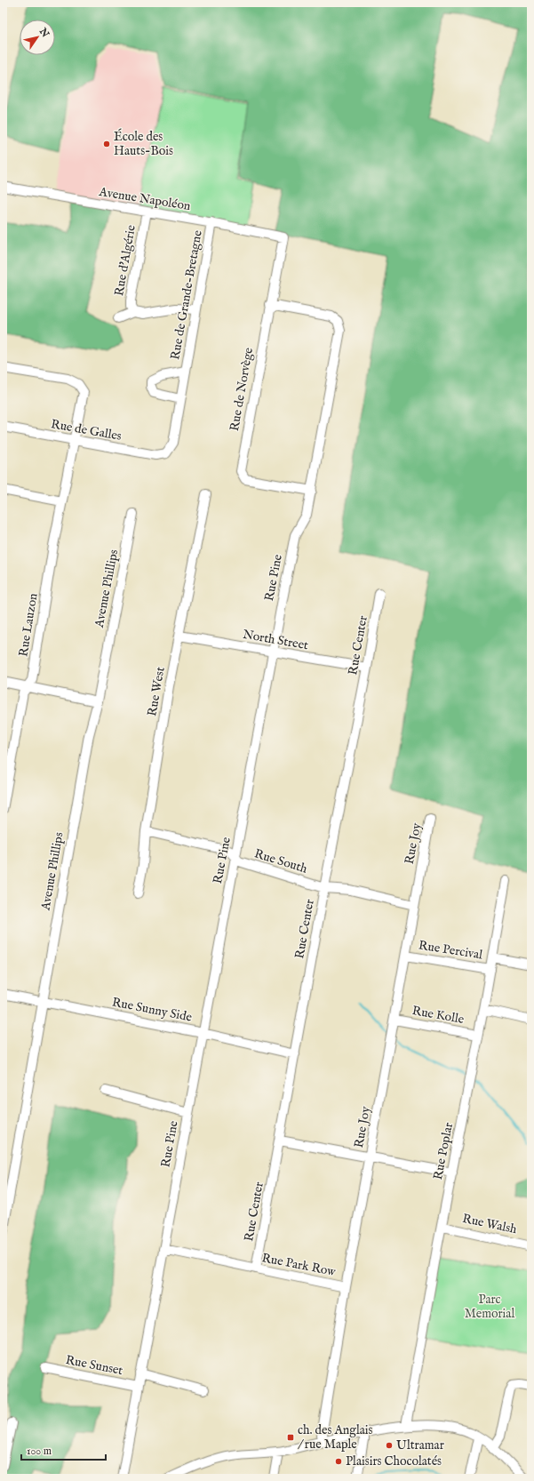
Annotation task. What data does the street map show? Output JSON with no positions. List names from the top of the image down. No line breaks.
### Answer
{"streets":{"street":["Avenue Napoléon","Rue d'Algérie","Rue de Grande-Bretagne","Rue de Norvège","Rue de Galles","Rue Pine","Avenue Phillips","Rue Lauzon","North Street","Rue Center","Rue West","Rue Joy","Rue South","Rue Percival","Rue Sunny Side","Rue Kolle","Rue Poplar","Rue Walsh","Rue Park Row","Rue Sunset"]},"crossings":[["Avenue Napoléon","Rue d'Algérie"],["Avenue Napoléon","Rue de Grande-Bretagne"],["Avenue Napoléon","Rue de Norvège"],["Rue de Grande-Bretagne","Rue de Galles"],["Rue de Norvège","Rue Pine"],["Rue de Galles","Rue Lauzon"],["Rue Pine","North Street"],["Rue Pine","Rue South"],["Rue Pine","Rue Sunny Side"],["Rue Pine","Rue Park Row"],["Rue Pine","Rue Sunset"],["Avenue Phillips","Rue Sunny Side"],["North Street","Rue Center"],["North Street","Rue West"],["Rue Center","Rue South"],["Rue Center","Rue Sunny Side"],["Rue Center","Rue Park Row"],["Rue West","Rue South"],["Rue Joy","Rue South"],["Rue Joy","Rue Percival"],["Rue Joy","Rue Kolle"],["Rue Joy","Rue Park Row"],["Rue Percival","Rue Poplar"],["Rue Kolle","Rue Poplar"],["Rue Poplar","Rue Walsh"]],"parks":["Parc Memorial"],"places":{"other":["École des Hauts-Bois","Ultramar","Plaisirs Chocolatés"],"transit":["ch. des Anglais / rue Maple"]},"scale_bar":"100 m","north":"top right"}
